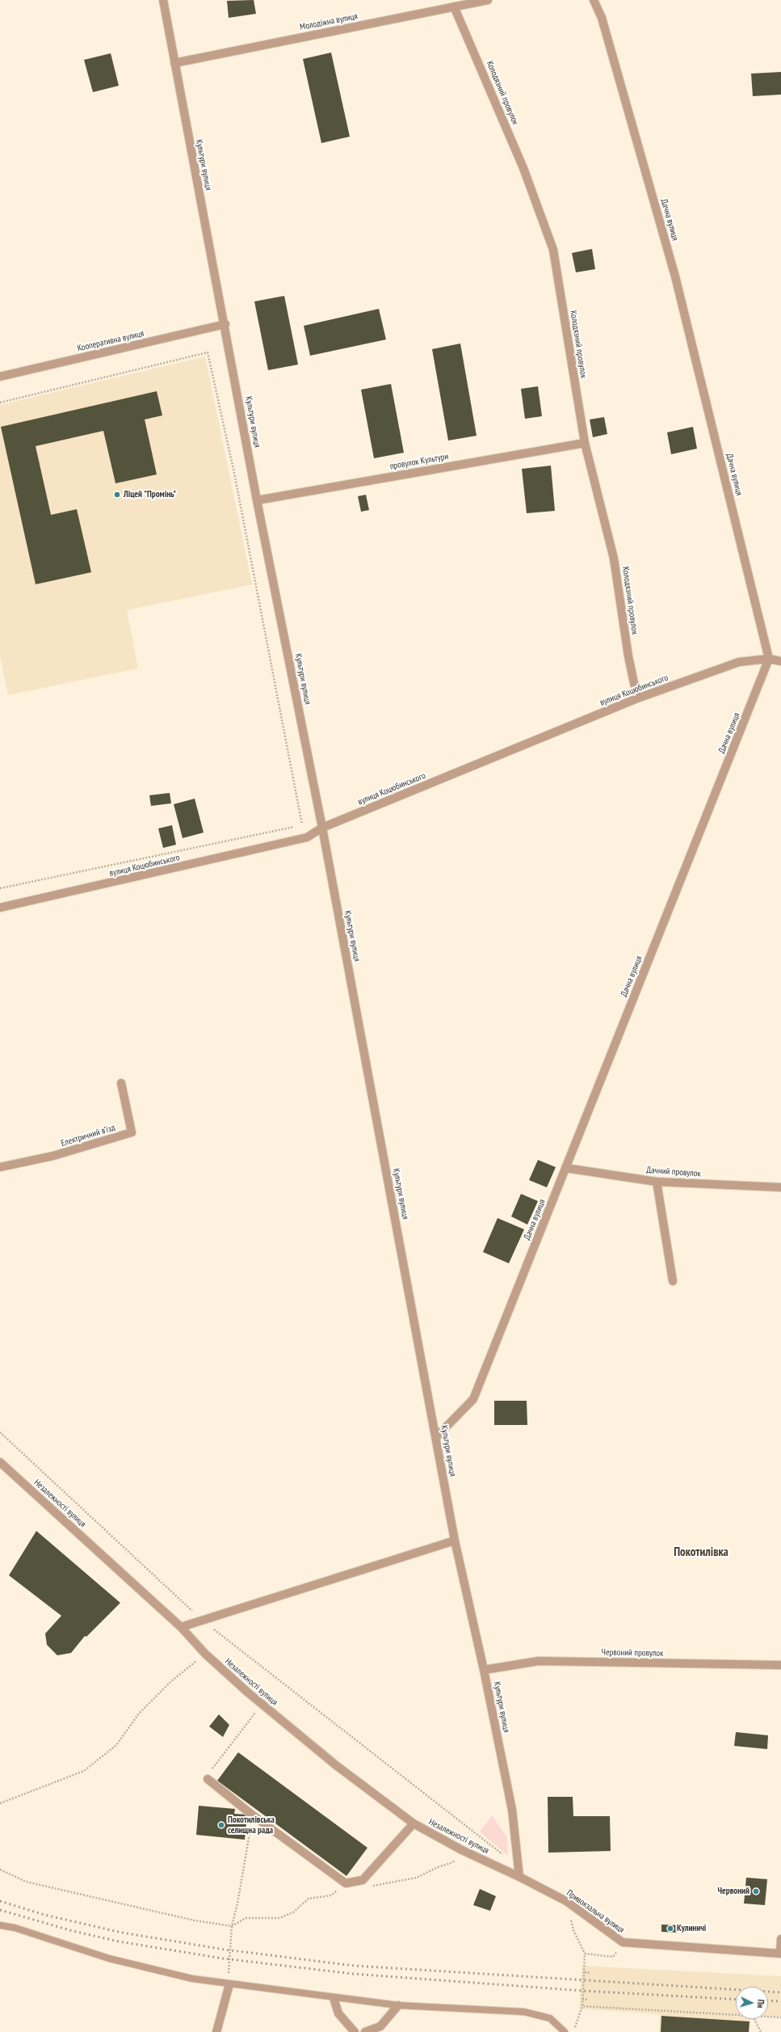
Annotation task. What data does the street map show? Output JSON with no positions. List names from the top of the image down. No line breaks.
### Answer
{"streets":{"street":["Молодіжна вулиця","Колодязний провулок","Культури вулиця","Дачна вулиця","Кооперативна вулиця","провулок Культури","вулиця Коцюбинського","Електричний в’їзд","Дачний провулок","Незалежності вулиця","Червоний провулок","Привокзальна вулиця"]},"crossings":[["Молодіжна вулиця","Колодязний провулок"],["Молодіжна вулиця","Культури вулиця"],["Колодязний провулок","провулок Культури"],["Колодязний провулок","вулиця Коцюбинського"],["Культури вулиця","Дачна вулиця"],["Культури вулиця","Кооперативна вулиця"],["Культури вулиця","провулок Культури"],["Культури вулиця","вулиця Коцюбинського"],["Культури вулиця","Незалежності вулиця"],["Культури вулиця","Червоний провулок"],["Культури вулиця","Привокзальна вулиця"],["Дачна вулиця","вулиця Коцюбинського"],["Дачна вулиця","Дачний провулок"],["Незалежності вулиця","Привокзальна вулиця"]],"districts":["Покотилівка"],"places":["Ліцей \"Промінь\"","Покотилівська селищна рада","Червоний","Кулиничі"],"north":"right"}
